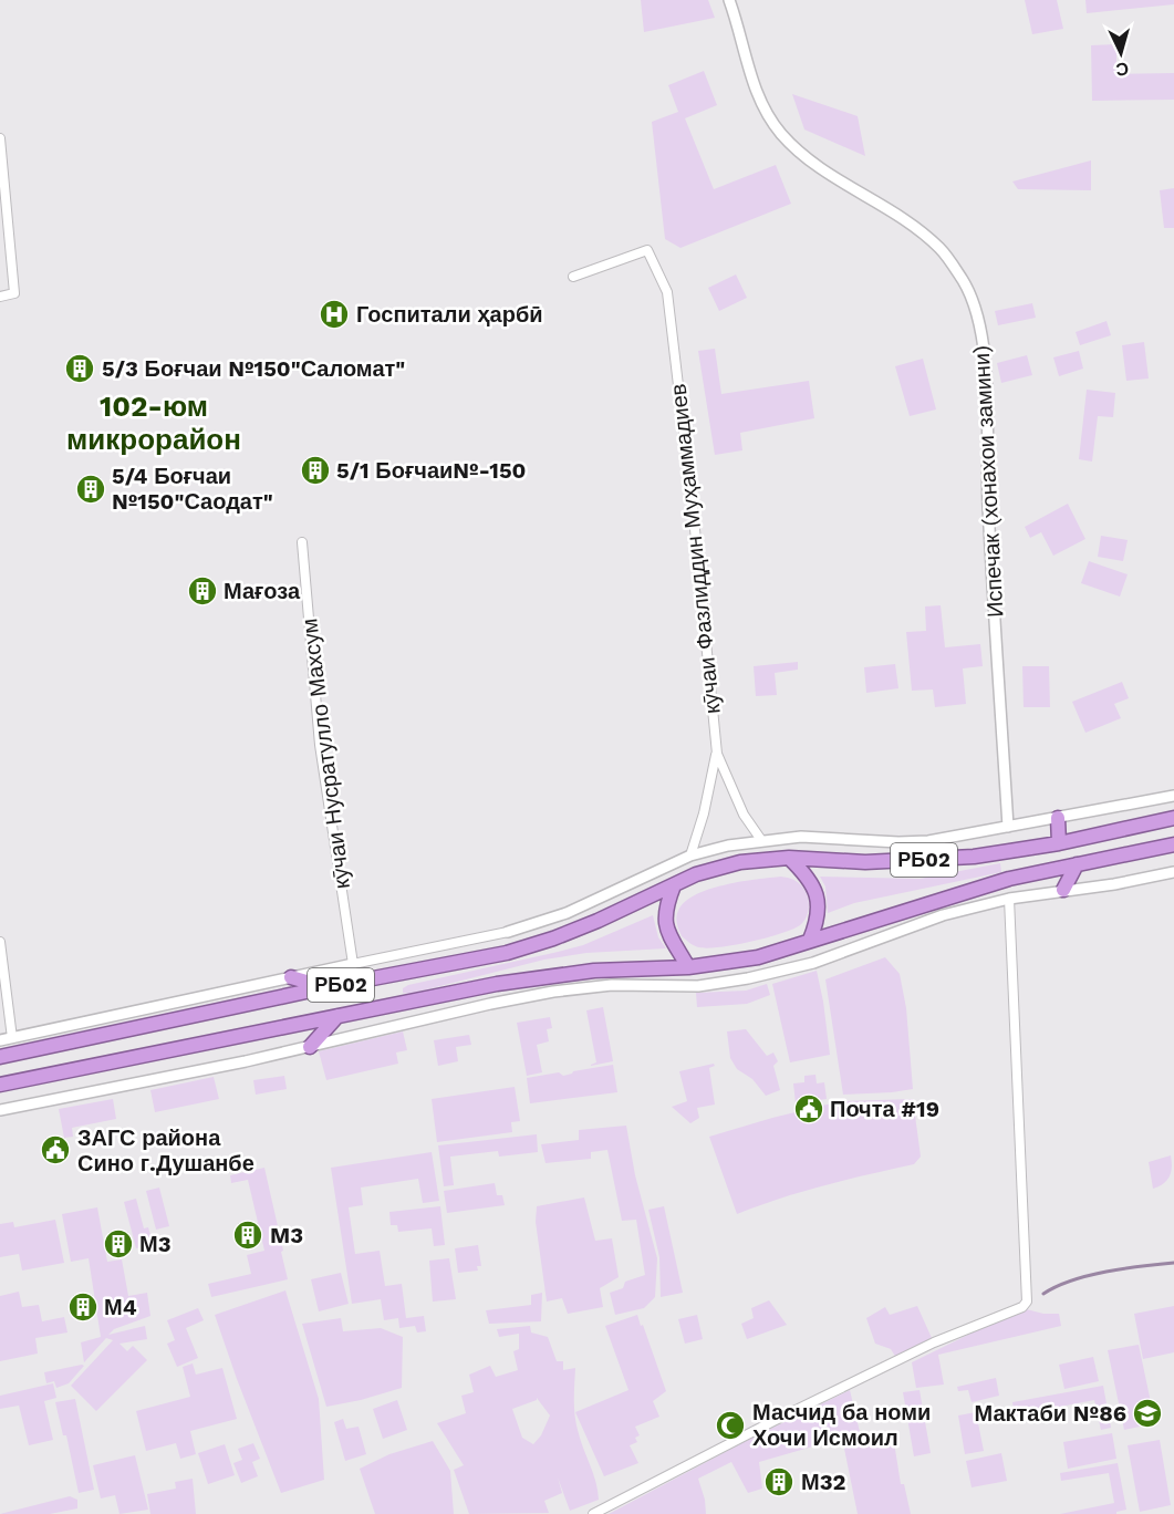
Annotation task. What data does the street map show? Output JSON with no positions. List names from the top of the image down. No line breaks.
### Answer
{"streets":{"highway":["РБ02"],"street":["Испечак (хонахои замини)","кӯчаи Фазлиддин Муҳаммадиев","кӯчаи Нусратулло Махсум"]},"districts":["102-юм микрорайон"],"places":{"hospital":["Госпитали ҳарбӣ"],"building":["5/3 Боғчаи №150\"Саломат\"","5/1 Боғчаи№-150","5/4 Боғчаи №150\"Саодат\"","Мағоза","M3","М3","М4","М32"],"public building":["Почта #19","ЗАГС района Сино г.Душанбе"],"school or university":["Мактаби №86"],"mosque":["Масчид ба номи Хочи Исмоил"]},"north":"bottom"}
